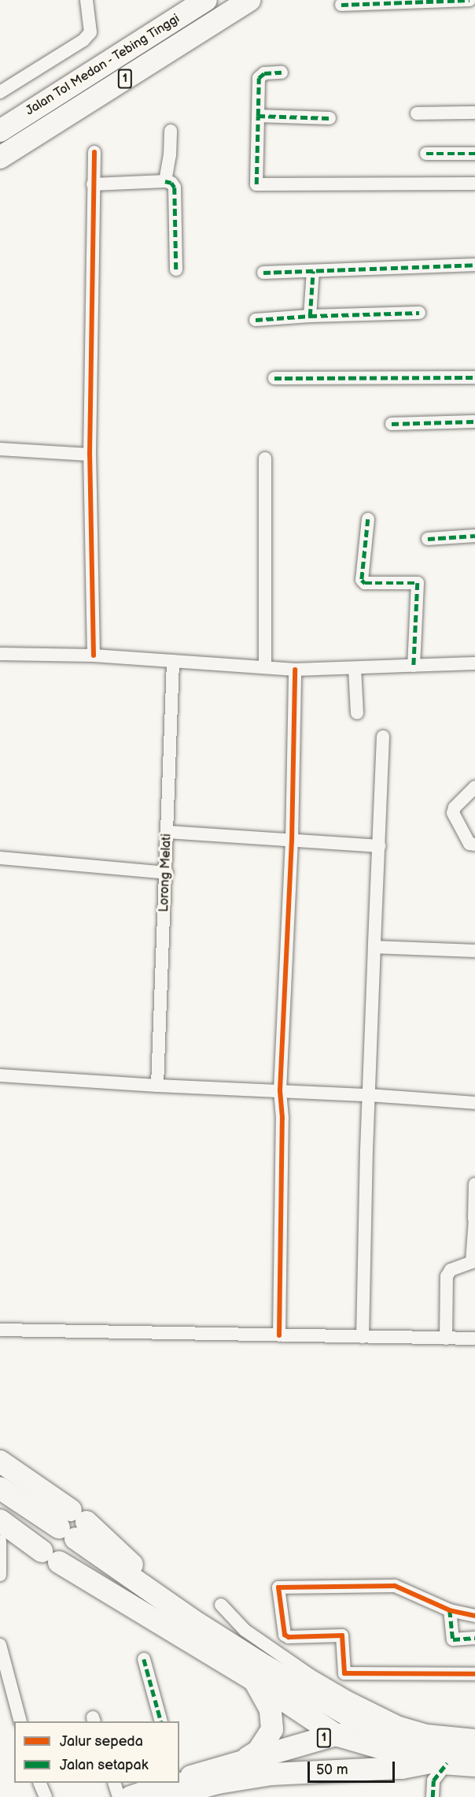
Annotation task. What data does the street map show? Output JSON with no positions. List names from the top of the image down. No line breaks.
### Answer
{"streets":{"highway":["Jalan Tol Medan - Tebing Tinggi","1"],"street":["Lorong Melati"]},"legend":["Jalur sepeda","Jalan setapak"],"scale_bar":"50 m"}
